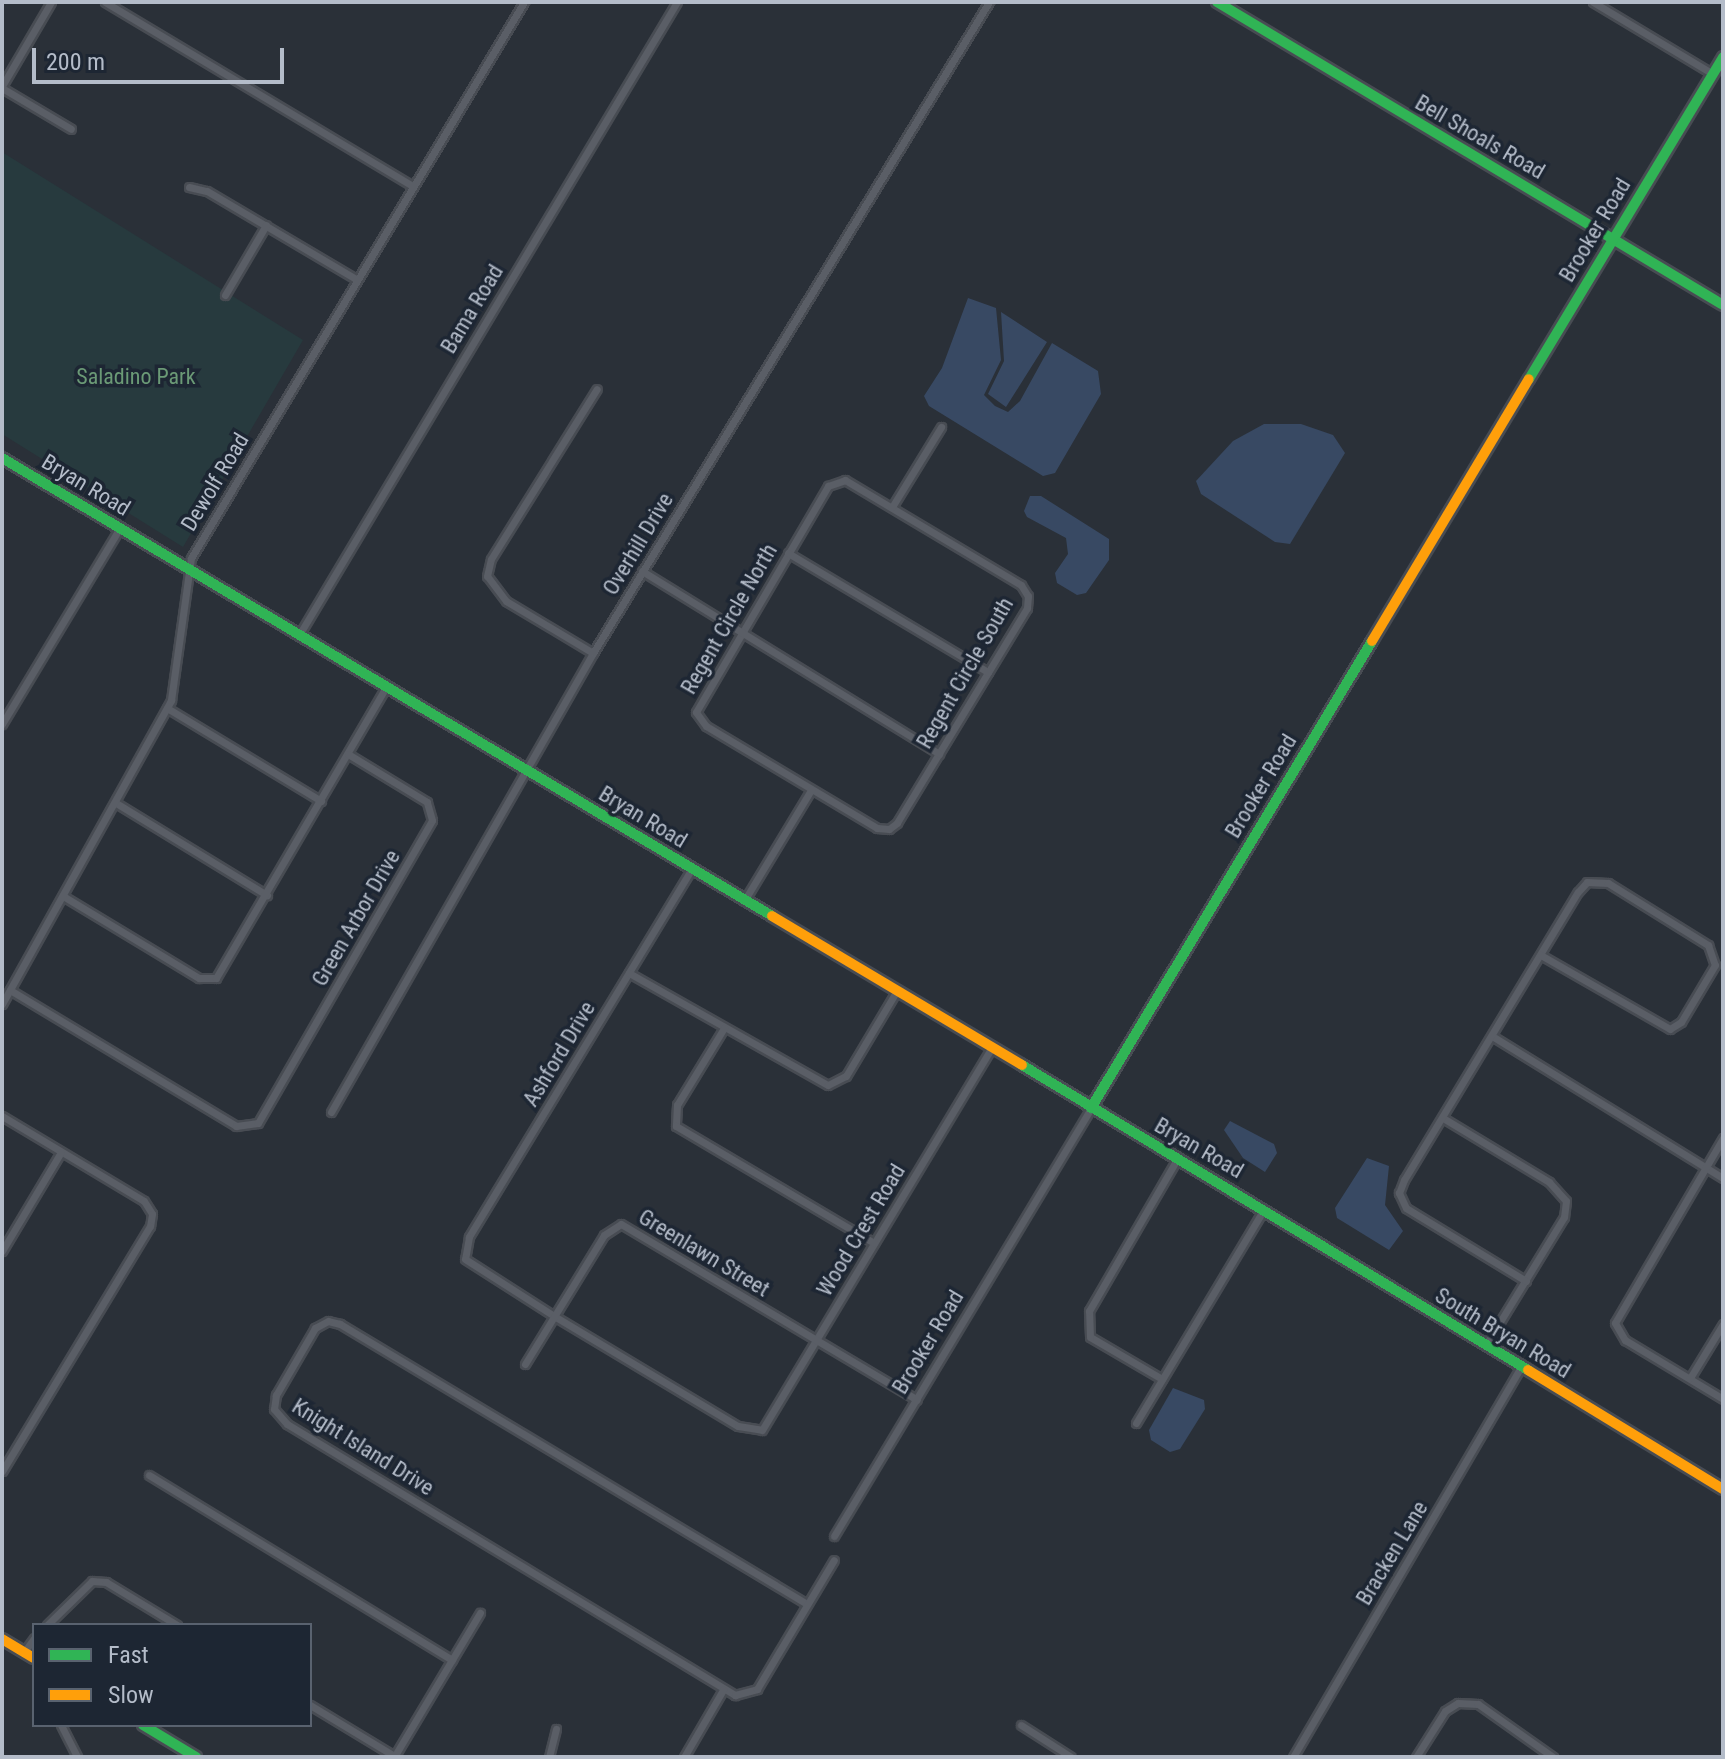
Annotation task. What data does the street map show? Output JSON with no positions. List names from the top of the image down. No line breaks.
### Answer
{"streets":{"street":["Bell Shoals Road","Brooker Road","Bama Road","Dewolf Road","Bryan Road","Overhill Drive","Regent Circle North","Regent Circle South","Green Arbor Drive","Ashford Drive","Wood Crest Road","Greenlawn Street","South Bryan Road","Knight Island Drive","Bracken Lane"]},"crossings":[["Bell Shoals Road","Brooker Road"],["Brooker Road","Bryan Road"],["Brooker Road","Greenlawn Street"],["Bama Road","Bryan Road"],["Dewolf Road","Bryan Road"],["Dewolf Road","Green Arbor Drive"],["Bryan Road","Overhill Drive"],["Bryan Road","Ashford Drive"],["Bryan Road","Wood Crest Road"],["Bryan Road","South Bryan Road"],["Regent Circle North","Regent Circle South"],["Ashford Drive","Wood Crest Road"],["Ashford Drive","Greenlawn Street"],["Wood Crest Road","Greenlawn Street"],["South Bryan Road","Bracken Lane"]],"parks":["Saladino Park"],"legend":["Fast","Slow"],"scale_bar":"200 m"}
